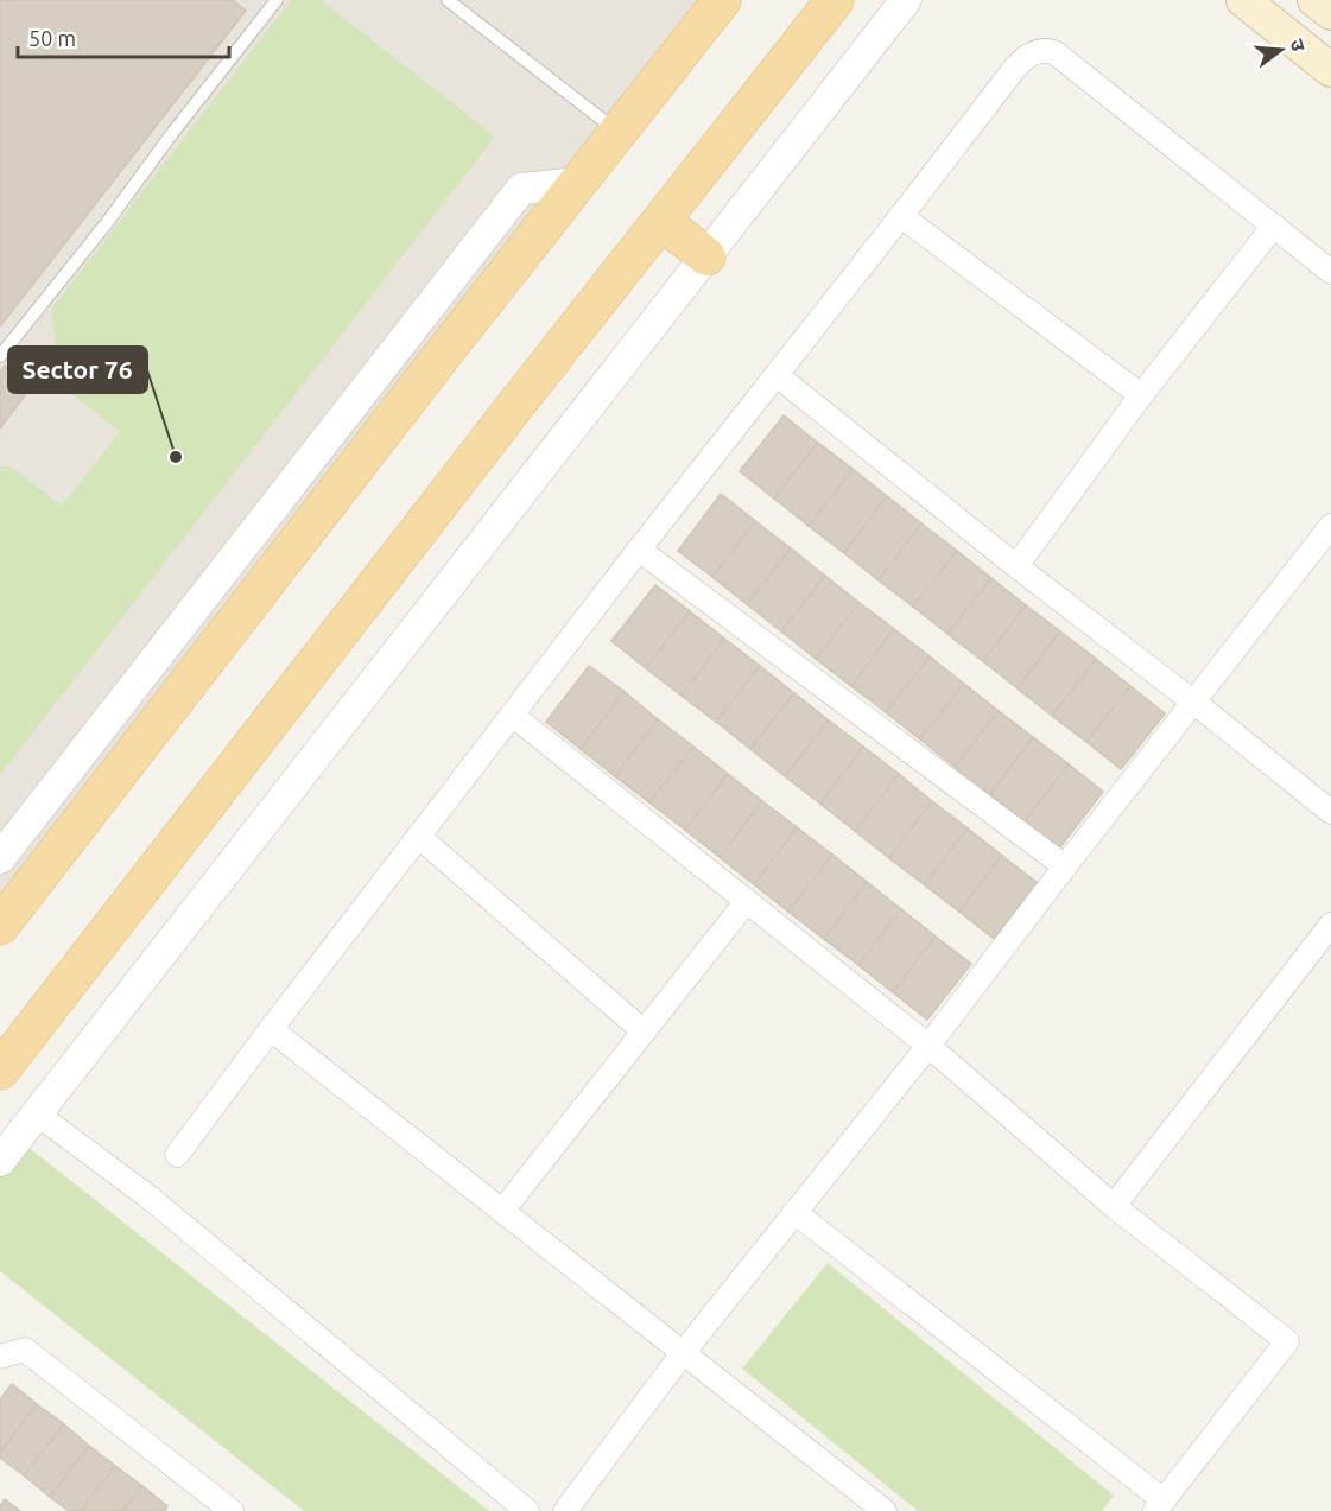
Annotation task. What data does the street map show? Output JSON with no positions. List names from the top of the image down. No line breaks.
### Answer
{"places":["Sector 76"],"scale_bar":"50 m","north":"right"}
